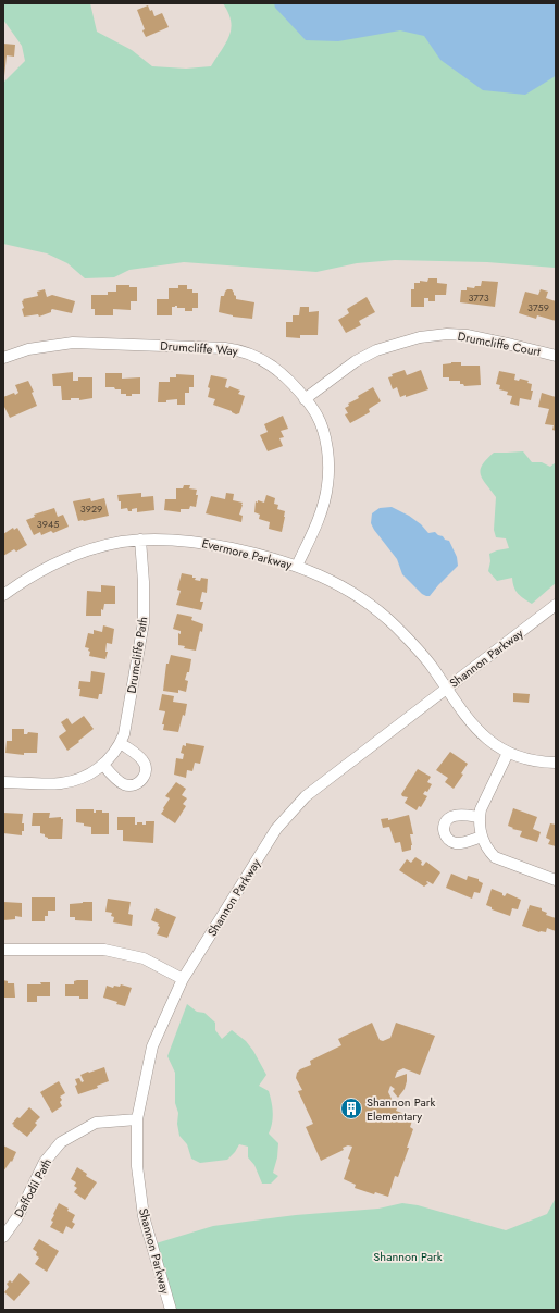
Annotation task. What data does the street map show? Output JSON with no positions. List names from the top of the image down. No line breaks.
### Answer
{"streets":{"street":["Drumcliffe Court","Drumcliffe Way","Evermore Parkway","Drumcliffe Path","Shannon Parkway","Daffodil Path"]},"crossings":[["Drumcliffe Court","Drumcliffe Way"],["Drumcliffe Way","Evermore Parkway"],["Evermore Parkway","Drumcliffe Path"],["Evermore Parkway","Shannon Parkway"],["Shannon Parkway","Daffodil Path"]],"parks":["Shannon Park"],"places":{"building":["Shannon Park Elementary"]},"house_numbers":["3773","3759","3929","3945"]}
